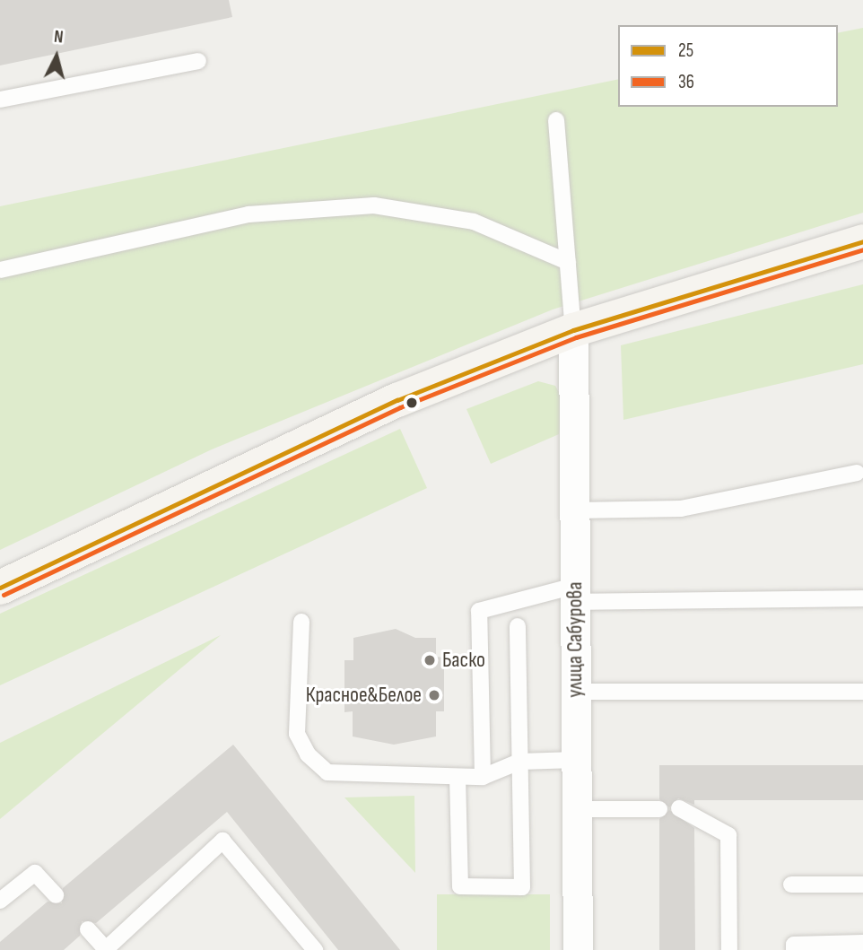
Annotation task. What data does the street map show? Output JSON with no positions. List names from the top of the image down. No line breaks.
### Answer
{"streets":{"street":["улица Сабурова"]},"places":["Баско","Красное&Белое"],"lines":["transit line 25","transit line 36"],"legend":["25","36"],"north":"top"}
